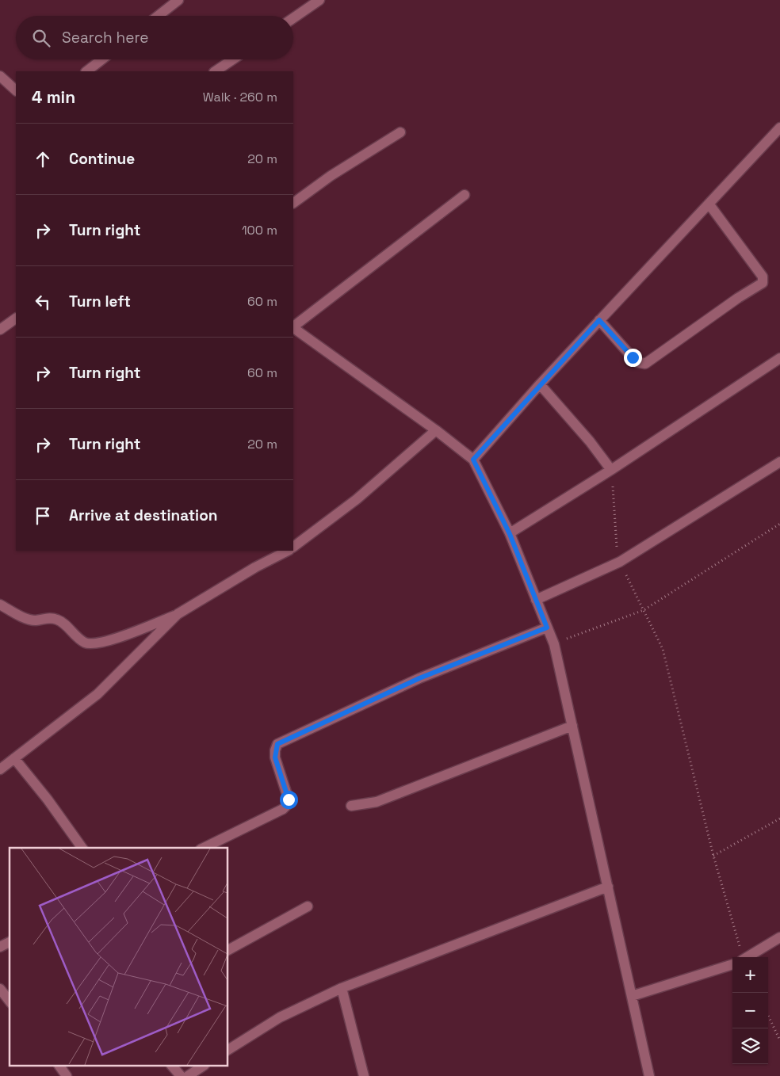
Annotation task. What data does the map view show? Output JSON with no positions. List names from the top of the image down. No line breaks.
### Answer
{"page":{"search":"Search here","heading":["4 min","Walk · 260 m"],"list":[["Continue","20 m"],["Turn right","100 m"],["Turn left","60 m"],["Turn right","60 m"],["Turn right","20 m"],"Arrive at destination"],"map_buttons":["+","−"]}}
